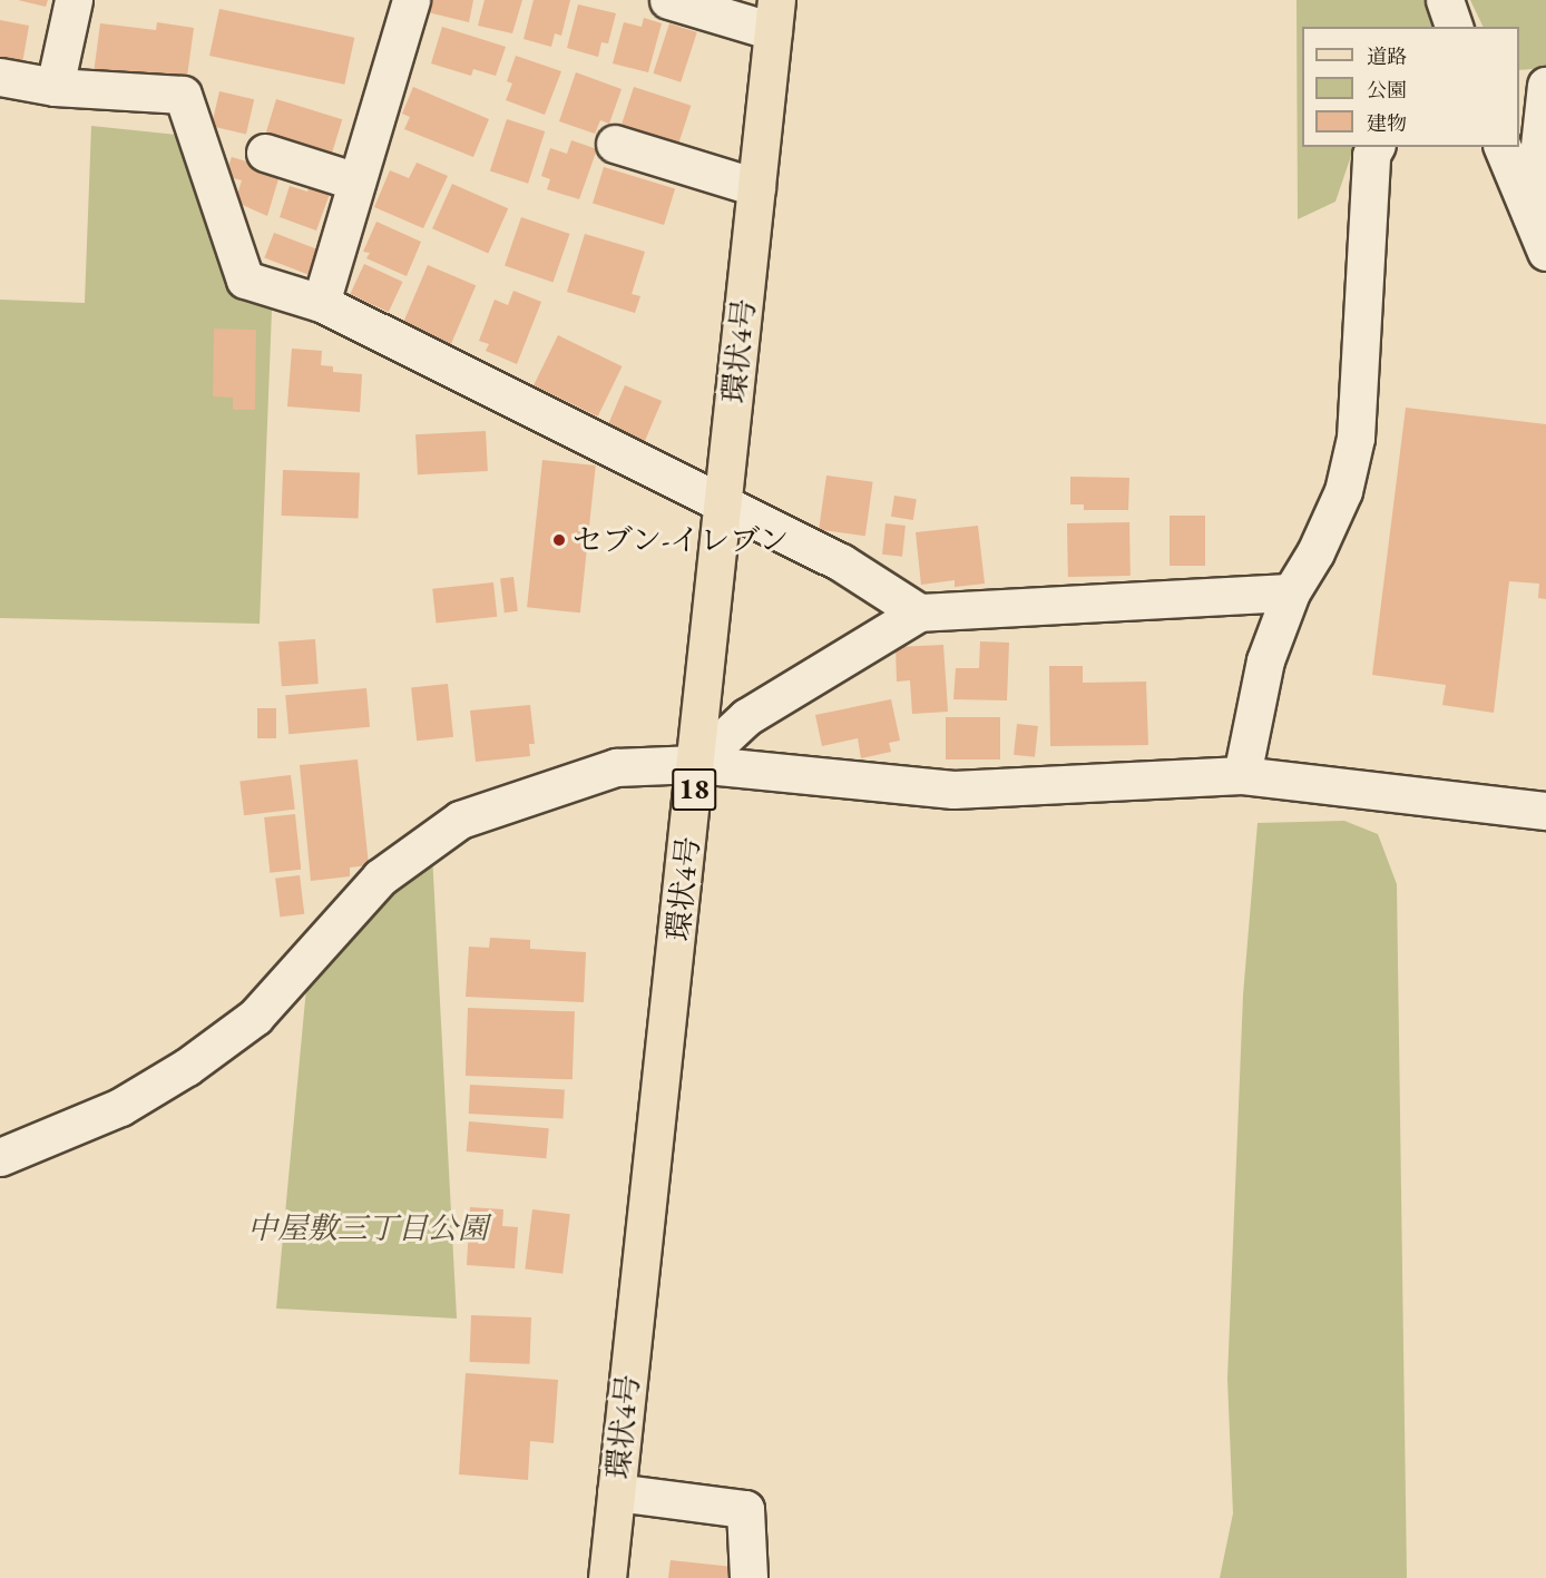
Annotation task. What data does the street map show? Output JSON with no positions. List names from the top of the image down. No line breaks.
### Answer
{"streets":{"main road":["環状4号","18"]},"parks":["中屋敷三丁目公園"],"places":["セブン-イレブン"],"legend":["道路","公園","建物"]}
